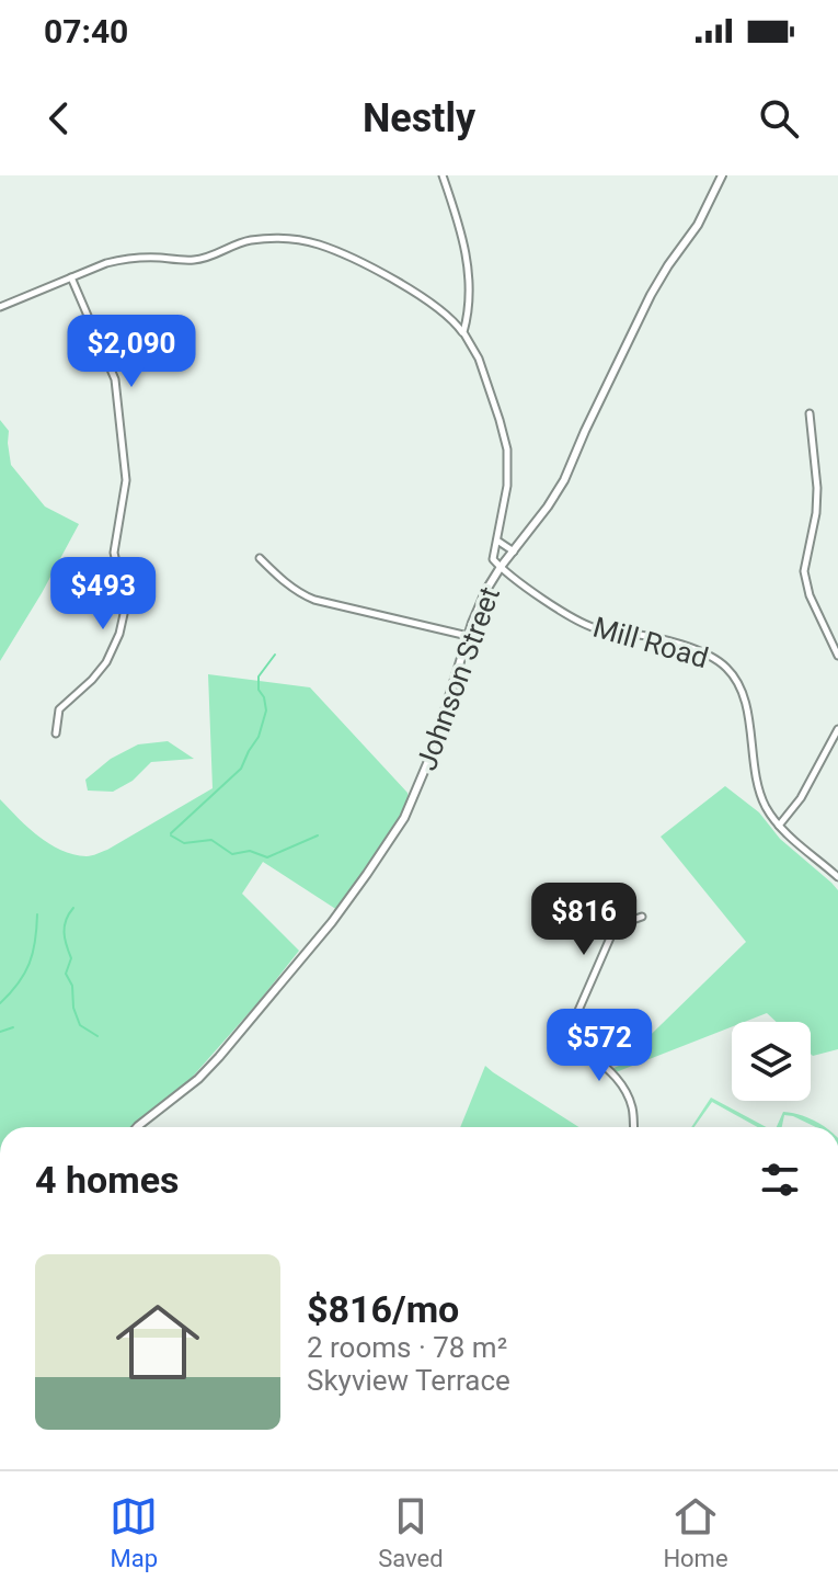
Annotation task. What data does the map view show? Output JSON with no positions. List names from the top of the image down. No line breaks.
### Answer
{"streets":{"street":["Mill Road","Johnson Street"]},"crossings":[["Mill Road","Johnson Street"]],"page":{"status":"07:40","header":"Nestly","price":["$2,090","$493","$816","$572"],"heading":"4 homes","list":[{"name":"$816/mo","note":"2 rooms · 78 m² · Skyview Terrace"}],"tabs":["Map","Saved","Home"]}}
